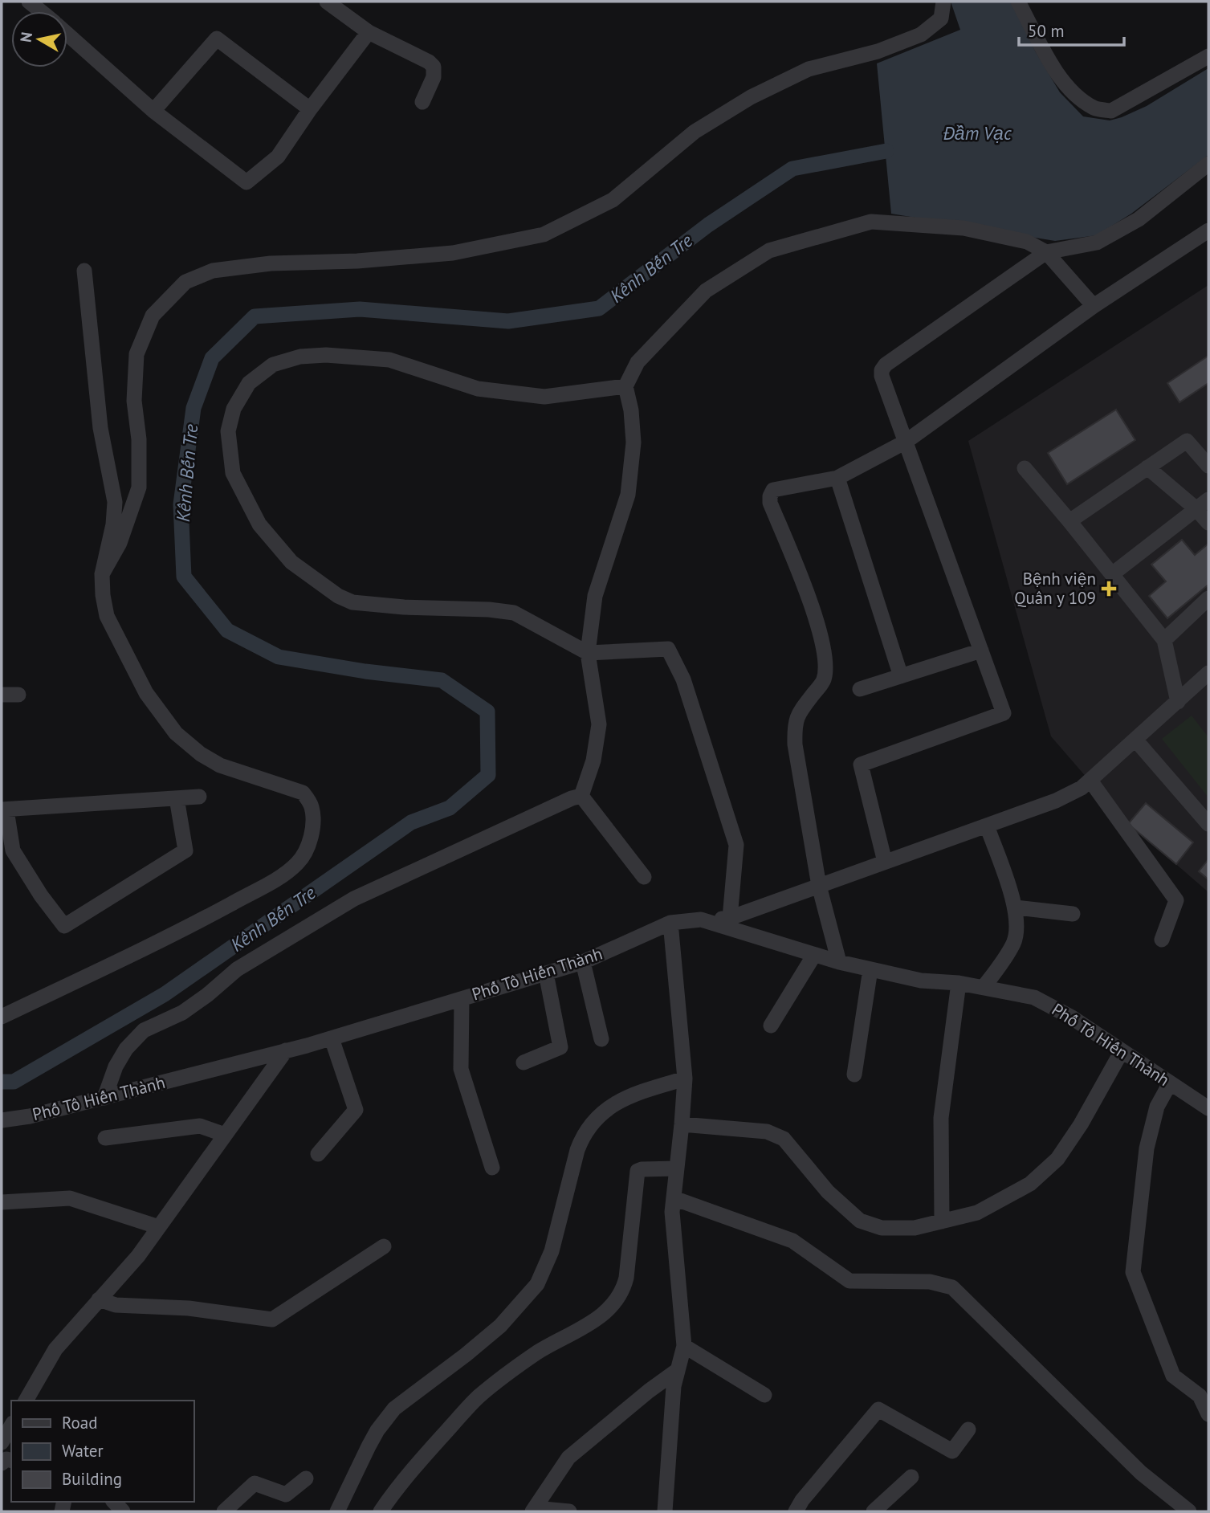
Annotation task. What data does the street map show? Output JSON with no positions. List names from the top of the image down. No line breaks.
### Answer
{"streets":{"street":["Phố Tô Hiến Thành"]},"water":["Đầm Vạc","Kênh Bến Tre"],"places":{"health":["Bệnh viện Quân y 109"]},"legend":["Road","Water","Building"],"scale_bar":"50 m","north":"left"}
